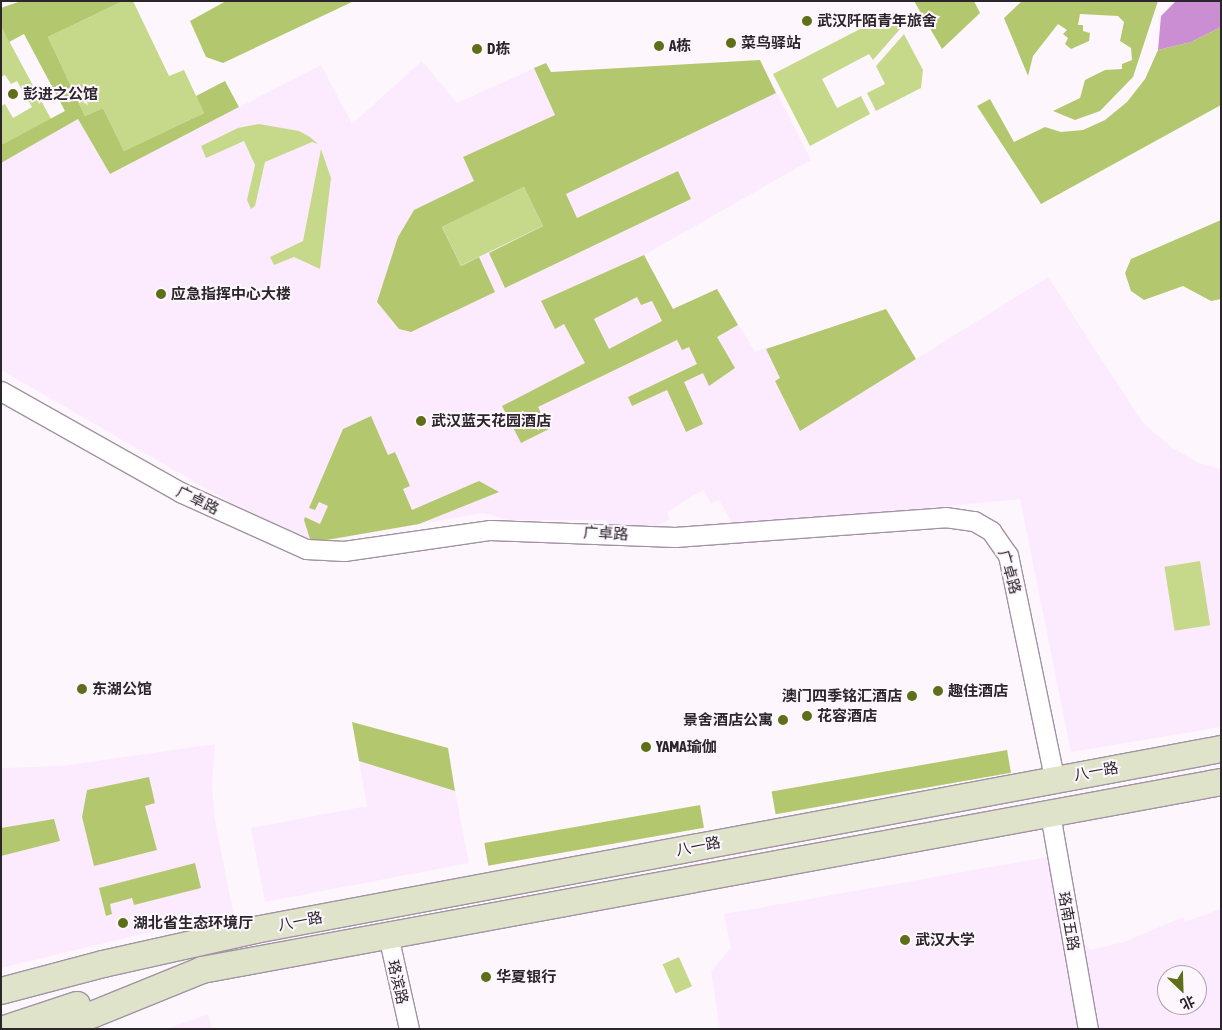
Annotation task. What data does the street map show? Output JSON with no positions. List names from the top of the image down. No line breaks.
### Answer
{"streets":{"main road":["八一路"],"street":["广卓路","珞南五路","珞滨路"]},"crossings":[["广卓路","八一路"],["八一路","珞南五路"],["八一路","珞滨路"]],"places":["武汉阡陌青年旅舍","菜鸟驿站","A栋","D栋","彭进之公馆","应急指挥中心大楼","武汉蓝天花园酒店","东湖公馆","趣住酒店","澳门四季铭汇酒店","花容酒店","景舍酒店公寓","YAMA瑜伽","湖北省生态环境厅","武汉大学","华夏银行"],"north":"bottom right"}
